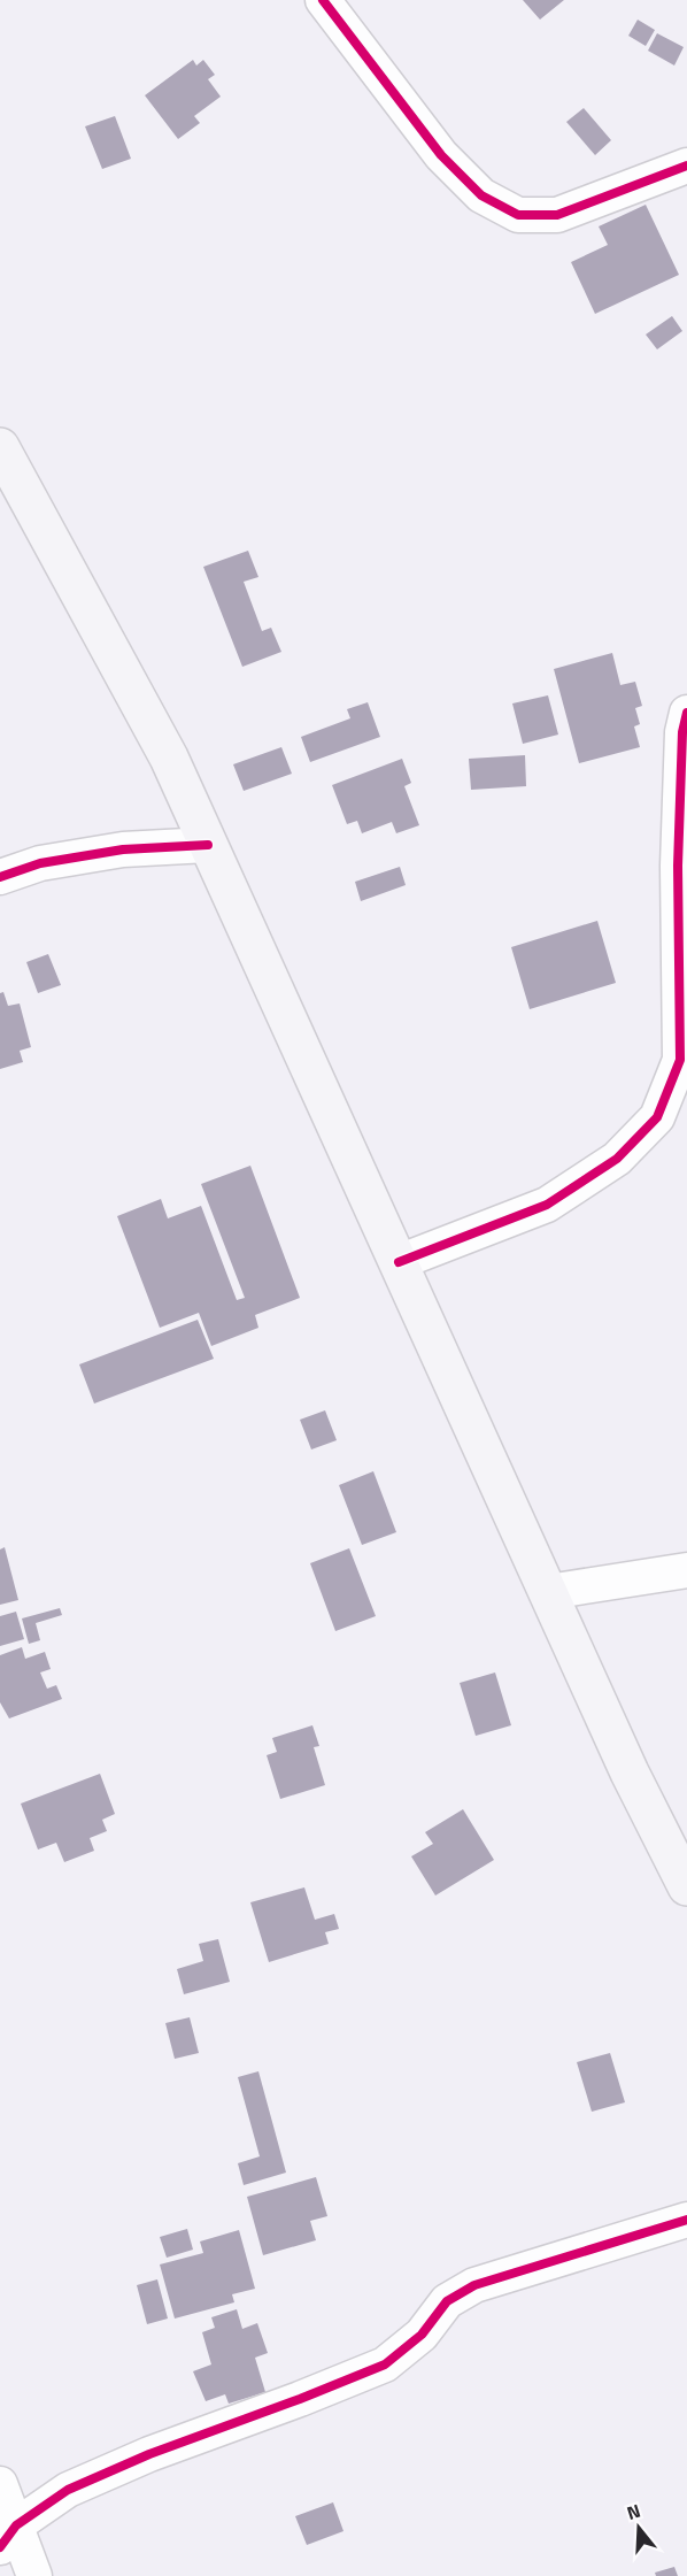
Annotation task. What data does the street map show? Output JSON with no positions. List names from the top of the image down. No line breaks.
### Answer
{"north":"top"}
